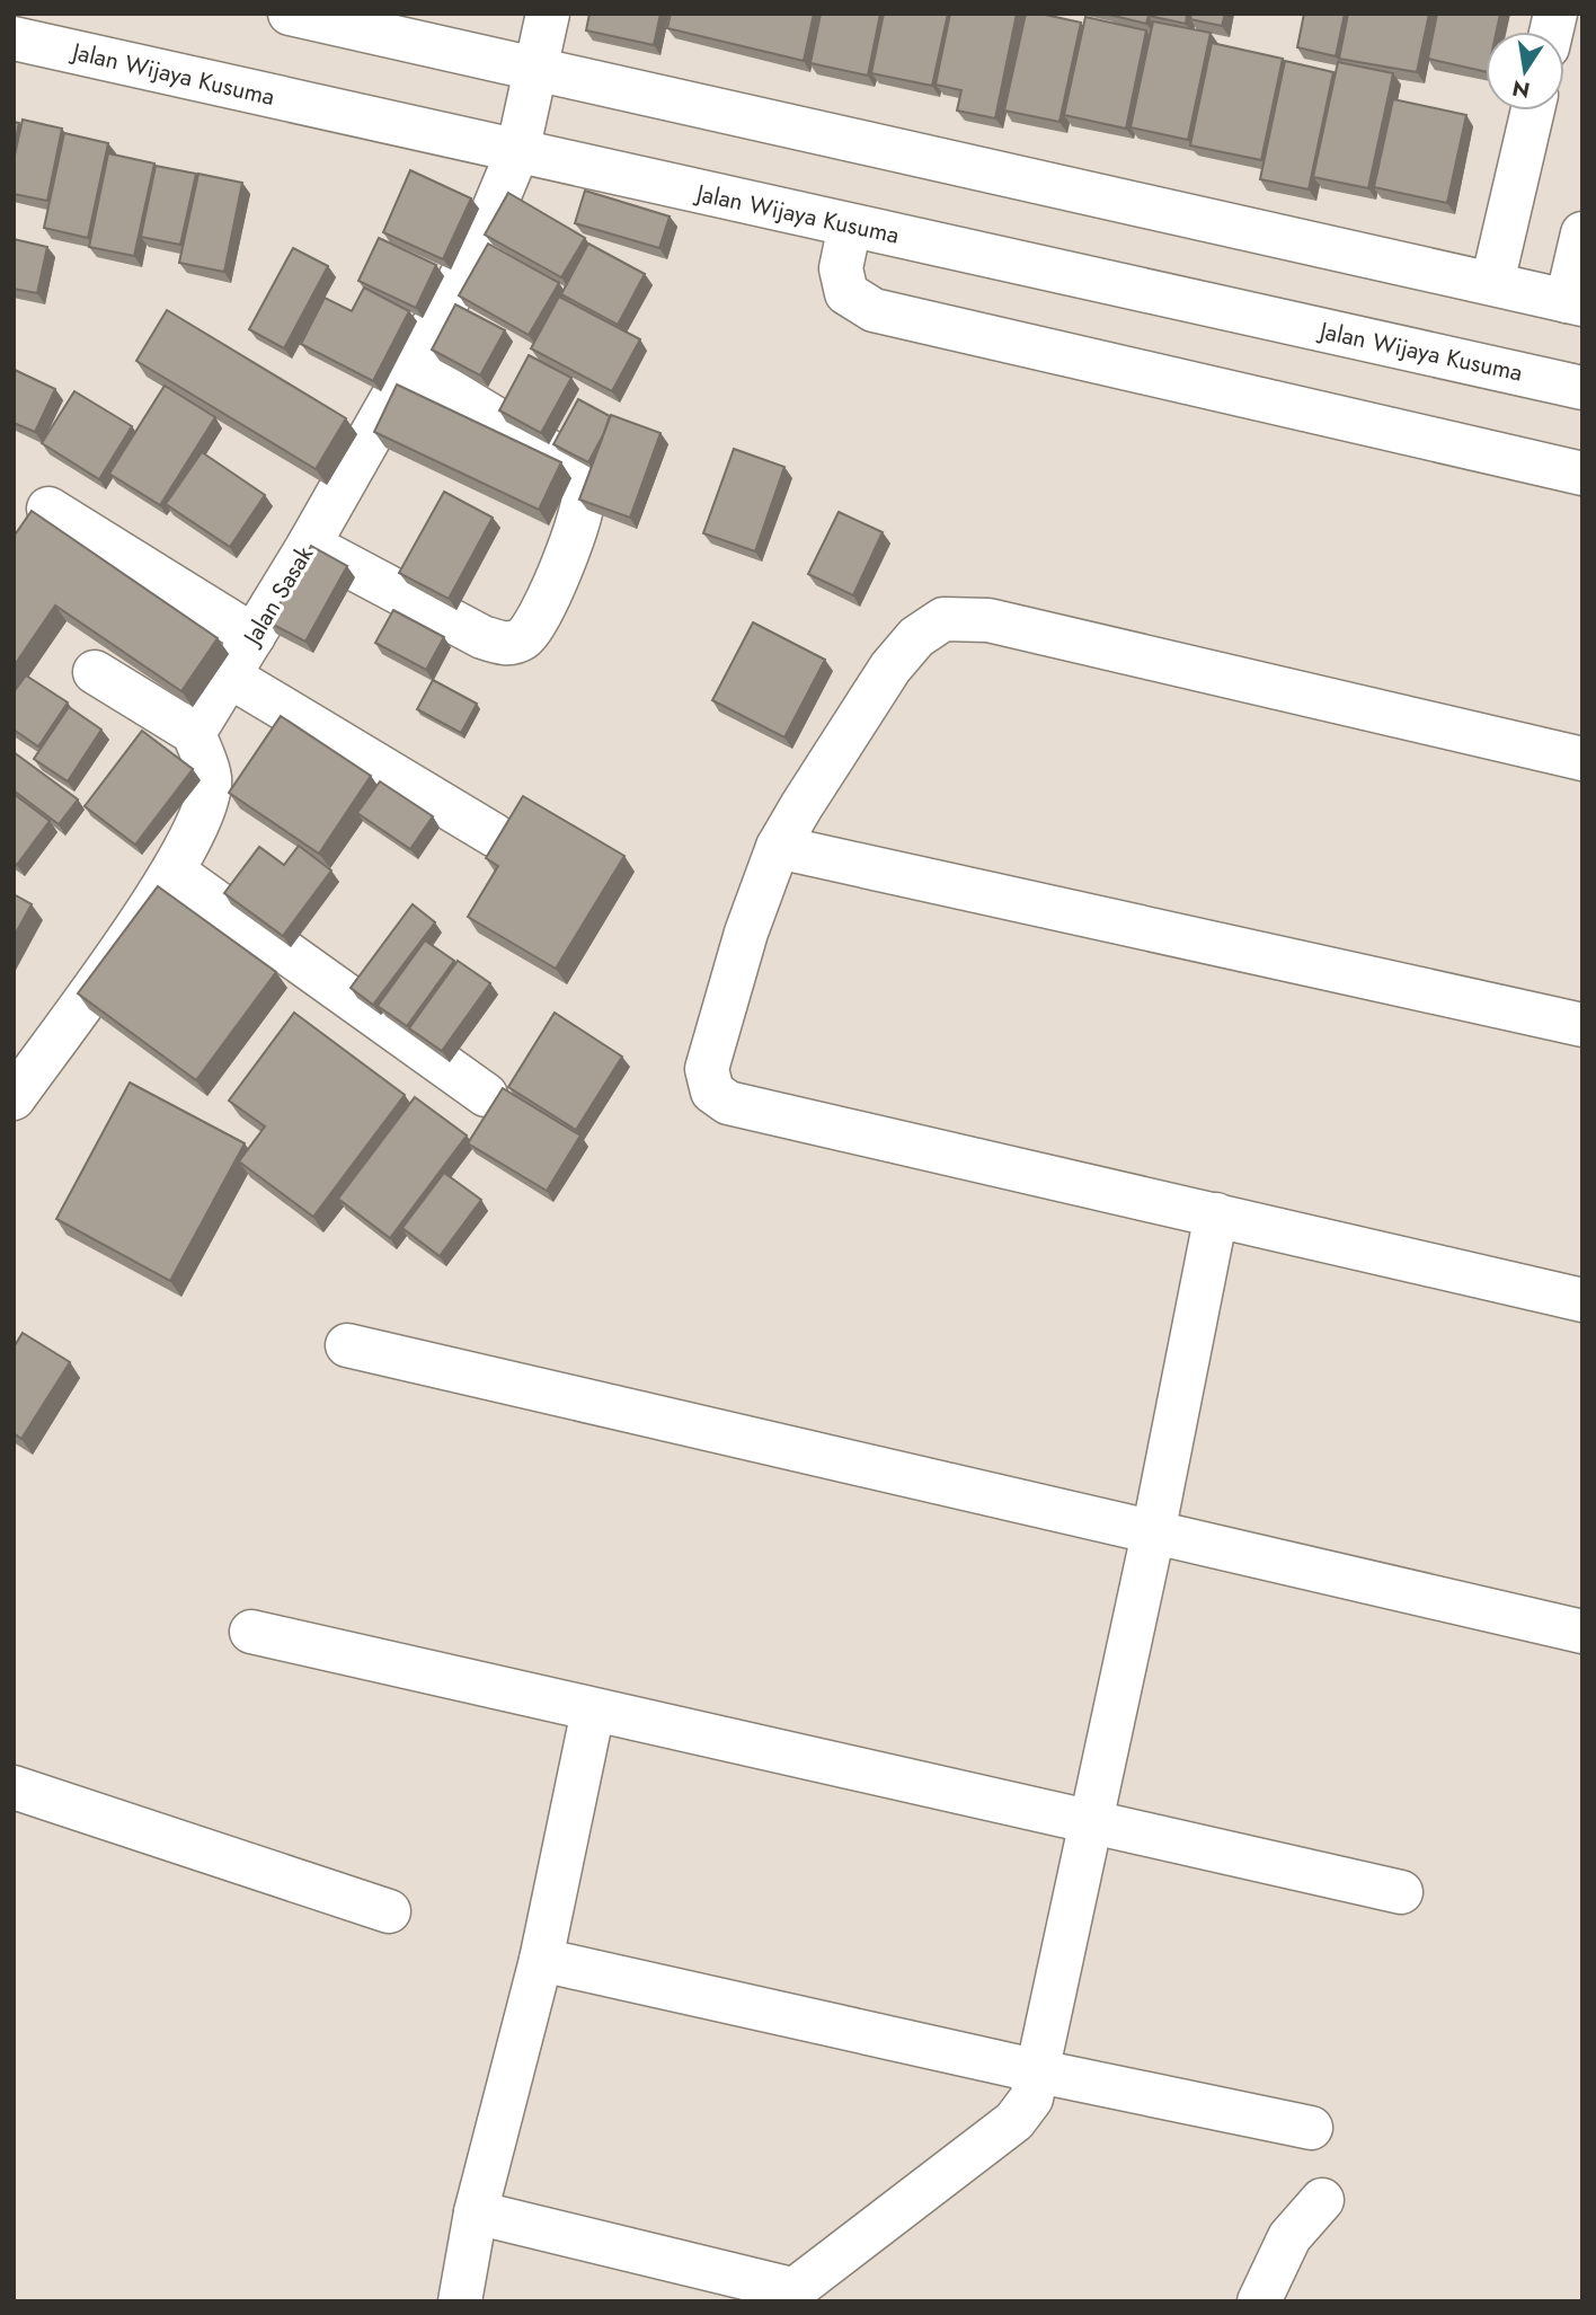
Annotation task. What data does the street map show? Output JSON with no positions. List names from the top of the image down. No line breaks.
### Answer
{"streets":{"street":["Jalan Wijaya Kusuma","Jalan Sasak"]},"crossings":[["Jalan Wijaya Kusuma","Jalan Sasak"]],"north":"bottom"}
